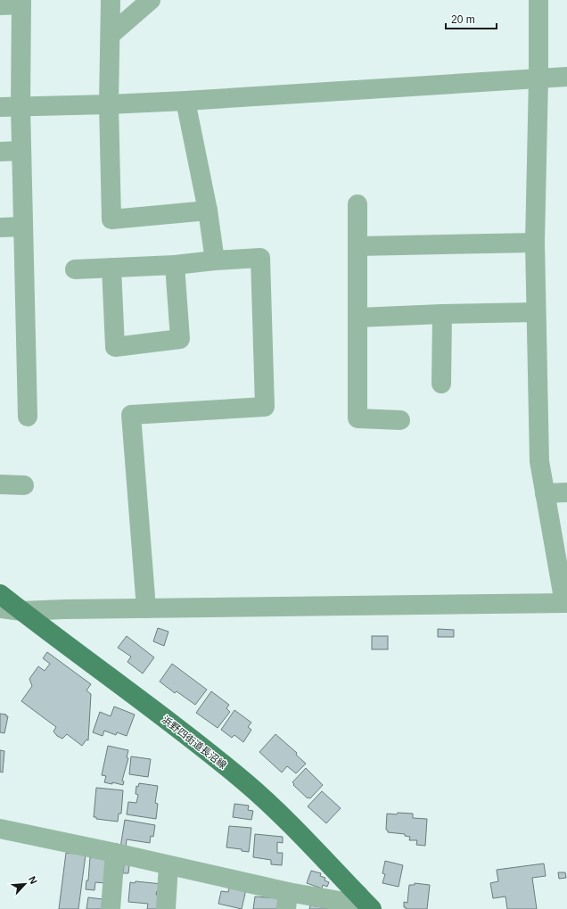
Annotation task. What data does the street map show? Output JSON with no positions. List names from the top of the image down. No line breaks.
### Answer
{"streets":{"main road":["浜野四街道長沼線"]},"scale_bar":"20 m","north":"top right"}
